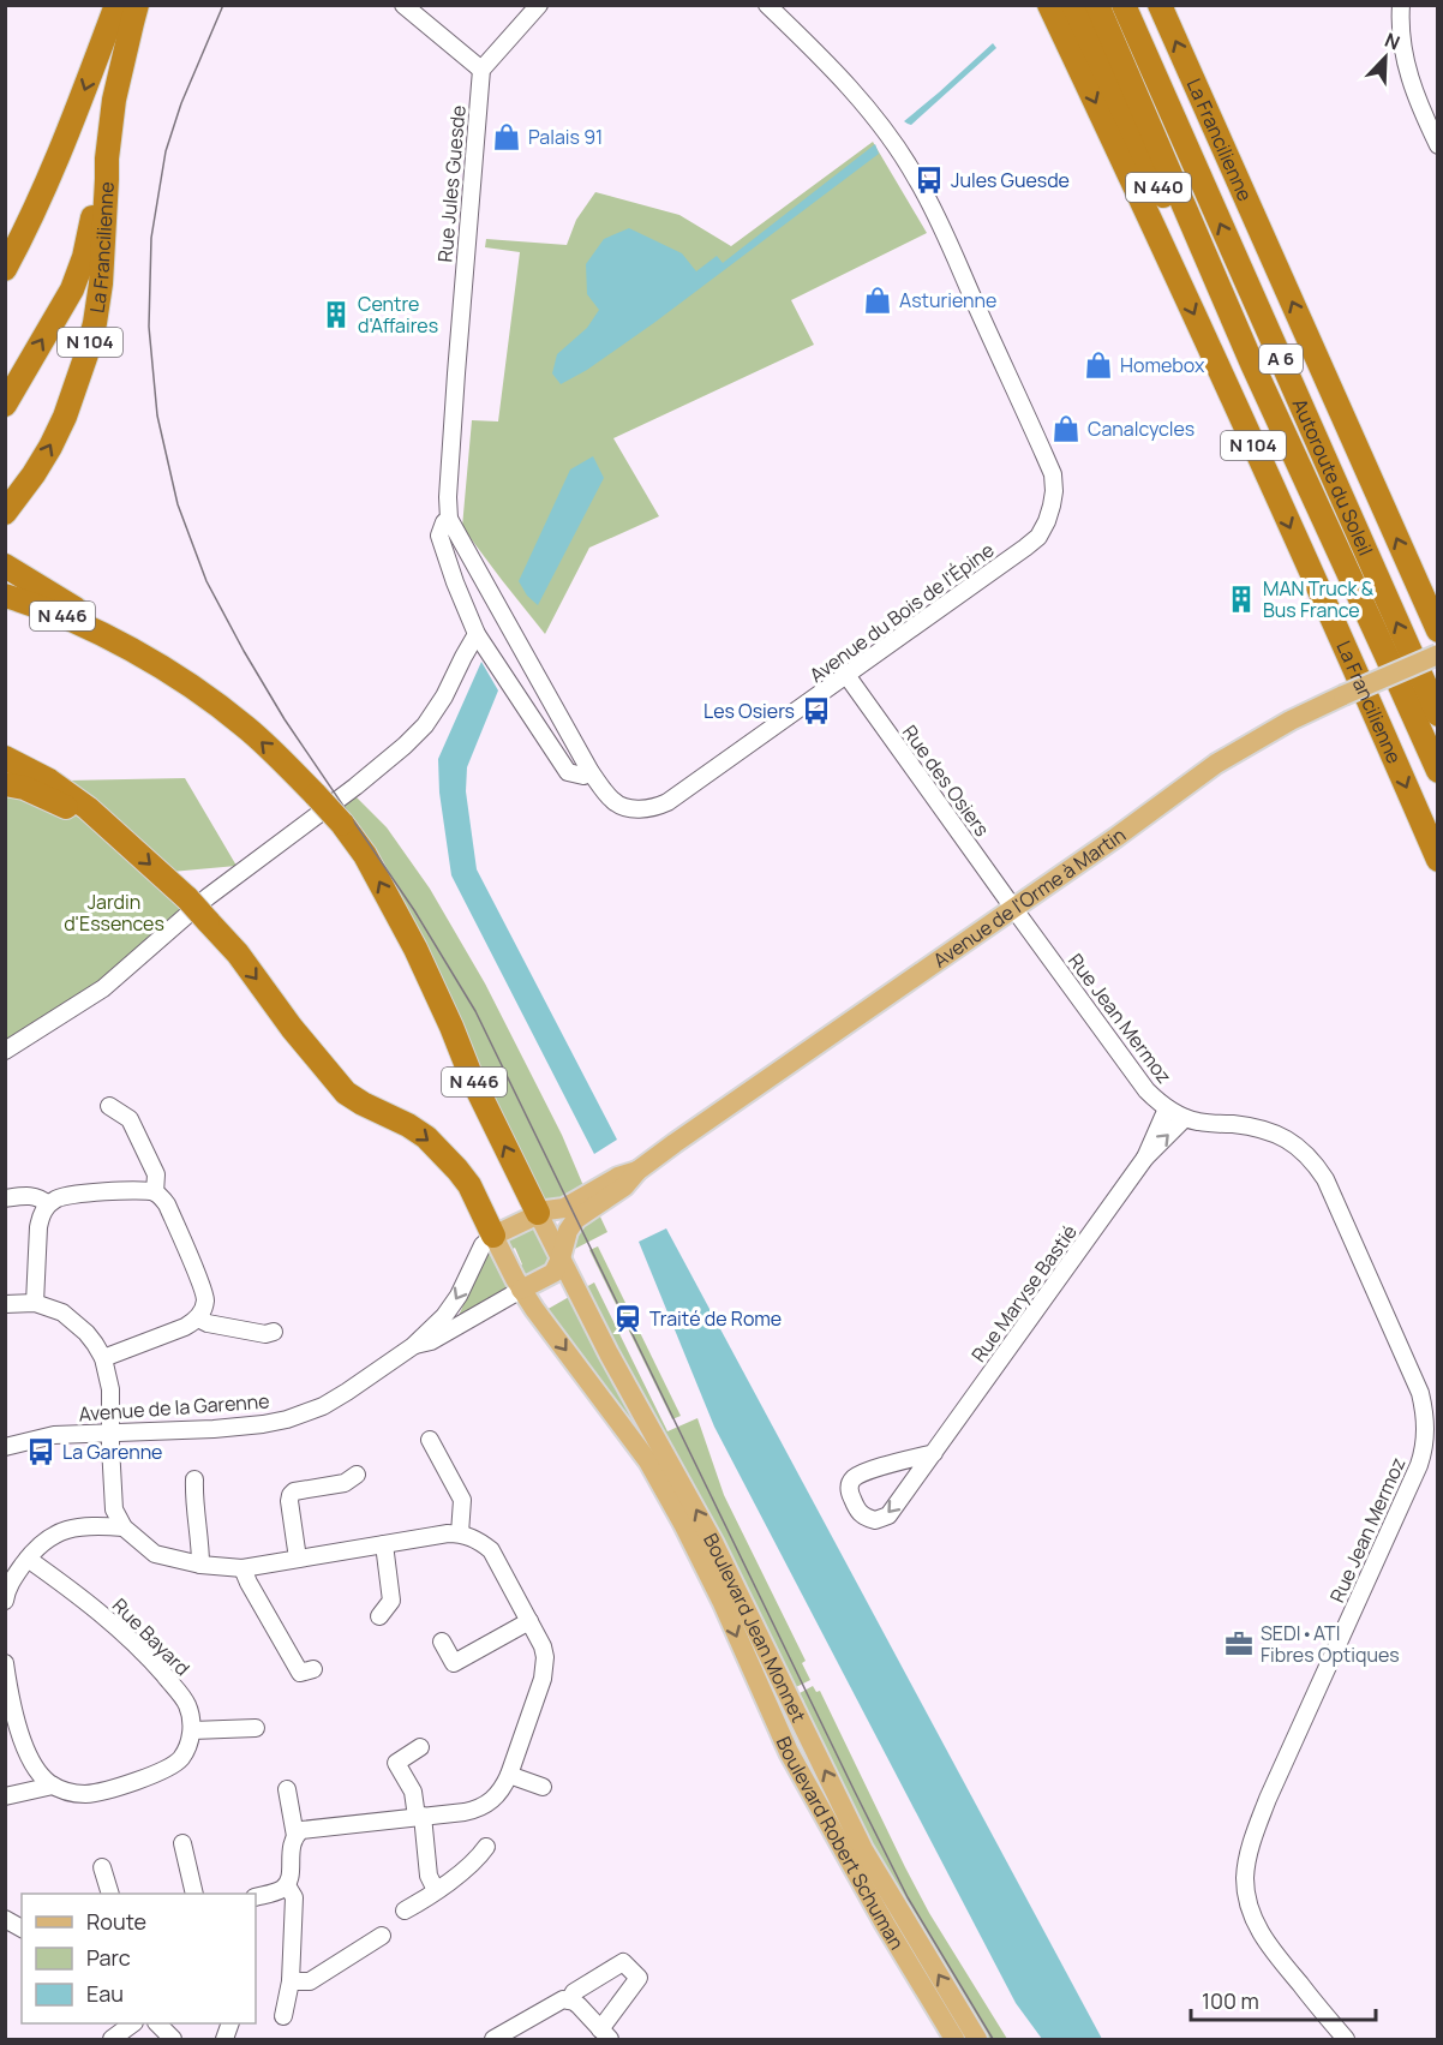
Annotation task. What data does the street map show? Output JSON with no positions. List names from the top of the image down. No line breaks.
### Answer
{"streets":{"highway":["La Francilienne","N 440","N 104","A 6","Autoroute du Soleil","N 446"],"main road":["Avenue de l'Orme à Martin","Boulevard Jean Monnet","Boulevard Robert Schuman"],"street":["Rue Jules Guesde","Avenue du Bois de l'Épine","Rue des Osiers","Rue Jean Mermoz","Rue Maryse Bastié","Avenue de la Garenne","Rue Bayard"]},"crossings":[["Rue Jules Guesde","Avenue du Bois de l'Épine"],["N 440","Autoroute du Soleil"],["Avenue du Bois de l'Épine","Rue des Osiers"],["N 446","Avenue de l'Orme à Martin"],["N 446","Boulevard Jean Monnet"],["Rue des Osiers","Avenue de l'Orme à Martin"],["Rue des Osiers","Rue Jean Mermoz"],["Avenue de l'Orme à Martin","Rue Jean Mermoz"],["Avenue de l'Orme à Martin","Boulevard Jean Monnet"],["Avenue de l'Orme à Martin","Boulevard Robert Schuman"],["Rue Jean Mermoz","Rue Maryse Bastié"]],"one_way":["Boulevard Jean Monnet","Boulevard Robert Schuman"],"parks":["Jardin d'Essences"],"places":{"shop":["Palais 91","Asturienne","Homebox","Canalcycles"],"bus stop":["Jules Guesde","Les Osiers","La Garenne"],"building":["Centre d'Affaires","MAN Truck & Bus France"],"station":["Traité de Rome"],"office":["SEDI•ATI Fibres Optiques"]},"legend":["Route","Parc","Eau"],"scale_bar":"100 m","north":"top right"}
